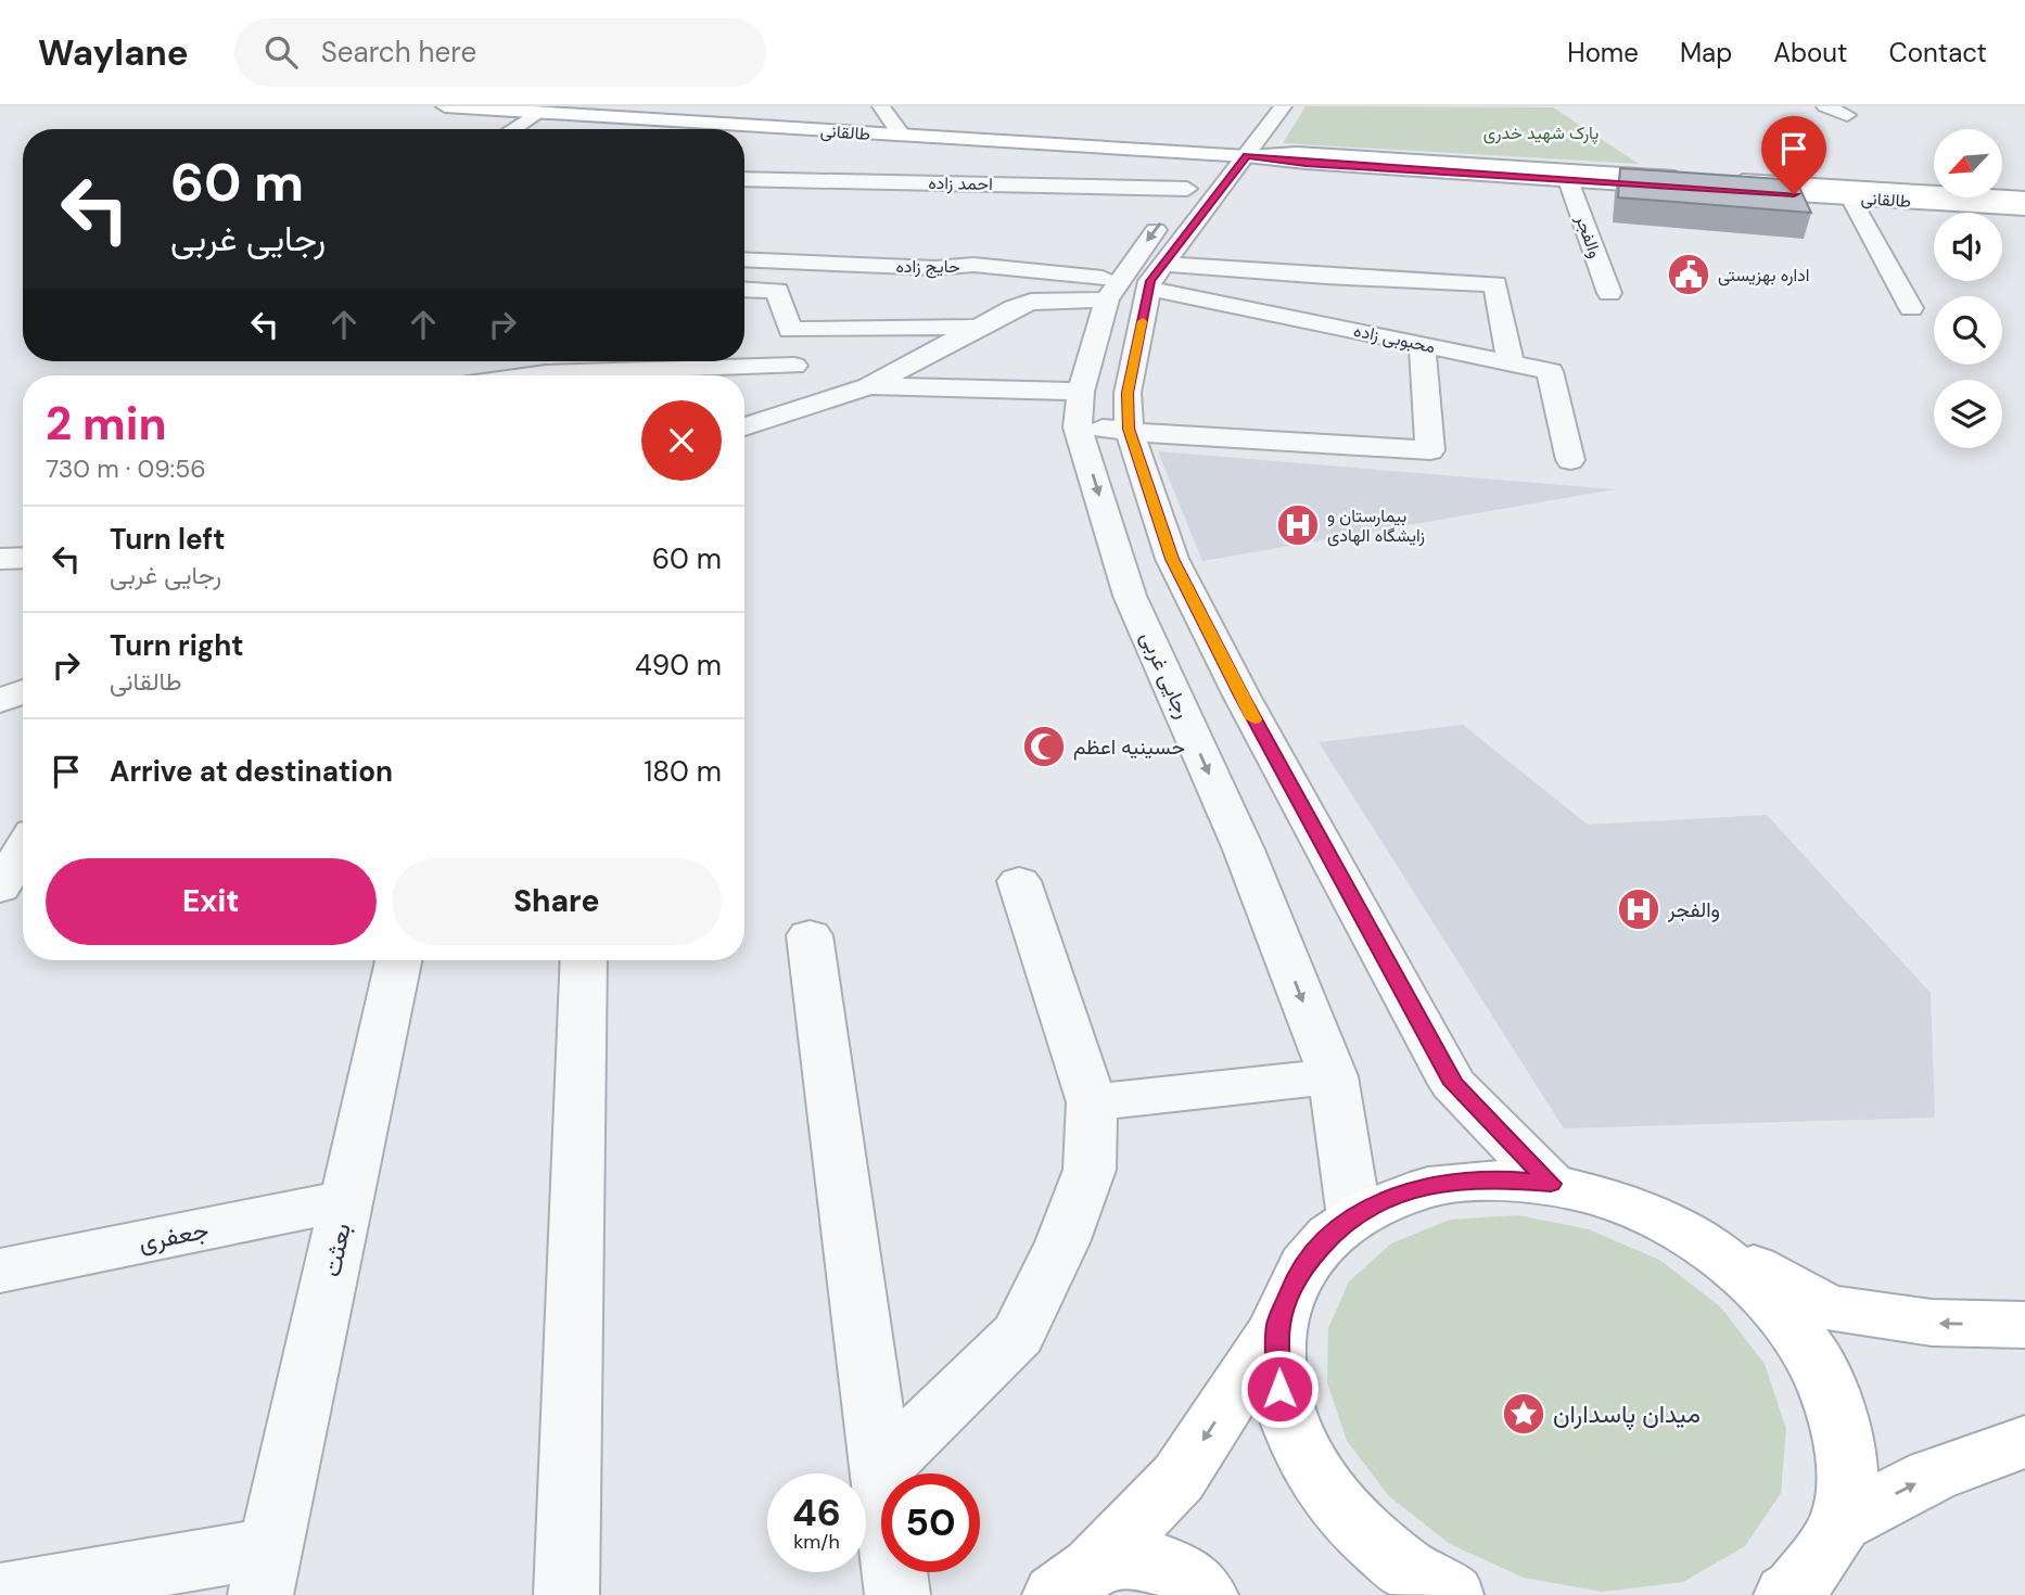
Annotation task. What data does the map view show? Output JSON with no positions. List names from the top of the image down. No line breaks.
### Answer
{"streets":{"main road":["طالقانی"],"street":["احمد زاده","والفجر","حایج زاده","محبوبی زاده","رجایی غربی","جعفری","بعثت"]},"crossings":[["طالقانی","والفجر"],["طالقانی","رجایی غربی"],["احمد زاده","رجایی غربی"],["حایج زاده","محبوبی زاده"],["حایج زاده","رجایی غربی"],["محبوبی زاده","رجایی غربی"],["جعفری","بعثت"]],"parks":["پارک شهید خدری"],"places":{"public building":["اداره بهزیستی"],"hospital":["بیمارستان و زایشگاه الهادی","والفجر"],"mosque":["حسینیه اعظم"],"place":["میدان پاسداران"]},"north":"bottom left","page":{"header":"Waylane","search":"Search here","nav":["Home","Map","About","Contact"],"turn":["60 m","رجایی غربی"],"heading":["2 min","730 m · 09:56"],"list":[{"name":"Turn left","note":"رجایی غربی","value":"60 m"},{"name":"Turn right","note":"طالقانی","value":"490 m"},{"name":"Arrive at destination","value":"180 m"}],"buttons":["Exit","Share"],"speed":"46 km/h","limit":"50"}}
